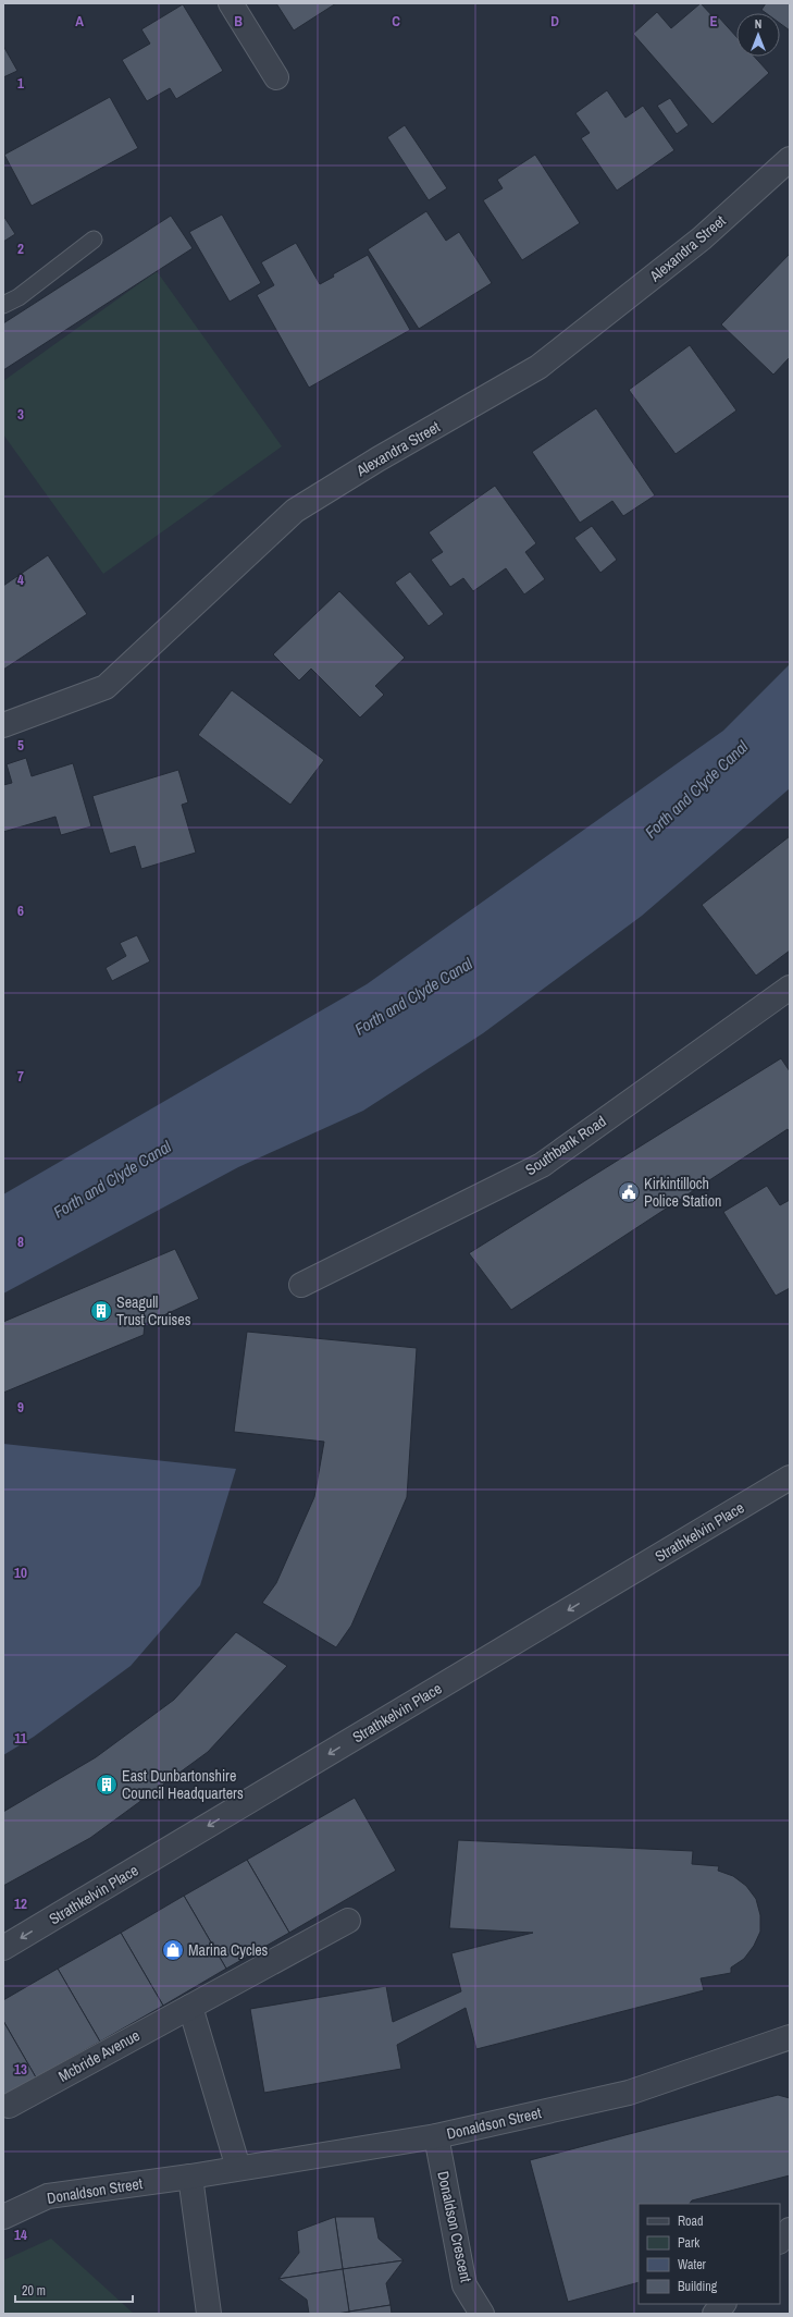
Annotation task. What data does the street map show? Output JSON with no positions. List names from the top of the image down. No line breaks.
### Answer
{"streets":{"street":["Alexandra Street","Southbank Road","Strathkelvin Place","Mcbride Avenue","Donaldson Street","Donaldson Crescent"]},"crossings":[["Donaldson Street","Donaldson Crescent"]],"one_way":["Strathkelvin Place"],"water":["Forth and Clyde Canal"],"places":{"public building":["Kirkintilloch Police Station"],"building":["Seagull Trust Cruises","East Dunbartonshire Council Headquarters"],"shop":["Marina Cycles"]},"legend":["Road","Park","Water","Building"],"scale_bar":"20 m","north":"top","grid":{"columns":["A","B","C","D","E"],"rows":["1","2","3","4","5","6","7","8","9","10","11","12","13","14"]}}
